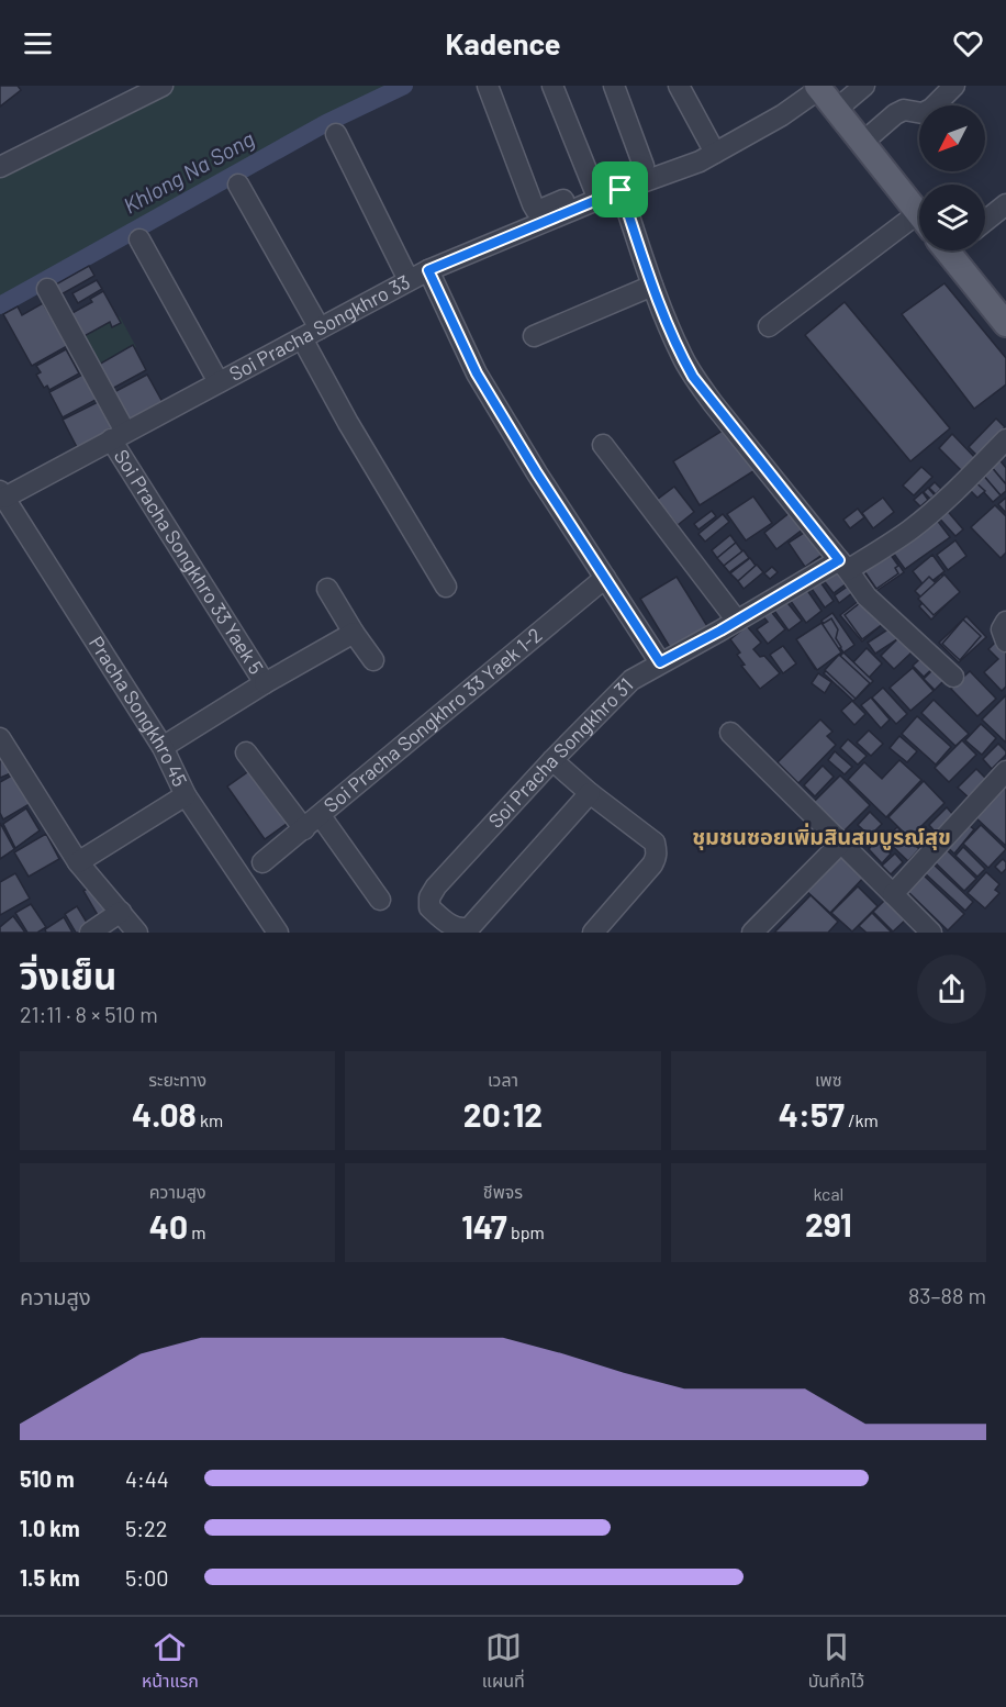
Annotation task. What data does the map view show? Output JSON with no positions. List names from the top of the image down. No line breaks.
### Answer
{"streets":{"street":["Soi Pracha Songkhro 33","Soi Pracha Songkhro 33 Yaek 5","Pracha Songkhro 45","Soi Pracha Songkhro 33 Yaek 1-2","Soi Pracha Songkhro 31"]},"crossings":[["Soi Pracha Songkhro 33","Soi Pracha Songkhro 33 Yaek 5"],["Soi Pracha Songkhro 33","Pracha Songkhro 45"],["Soi Pracha Songkhro 33 Yaek 5","Pracha Songkhro 45"]],"districts":["ชุมชนซอยเพิ่มสินสมบูรณ์สุข"],"water":["Khlong Na Song"],"north":"bottom left","page":{"header":"Kadence","heading":["วิ่งเย็น","21:11 · 8 × 510 m"],"stats":[["ระยะทาง","4.08 km"],["เวลา","20:12"],["เพซ","4:57 /km"],["ความสูง","40 m"],["ชีพจร","147 bpm"],["kcal","291"]],"chart":["ความสูง","83–88 m"],"list":[{"name":"510 m","note":"4:44"},{"name":"1.0 km","note":"5:22"},{"name":"1.5 km","note":"5:00"}],"tabs":["หน้าแรก","แผนที่","บันทึกไว้"]}}
